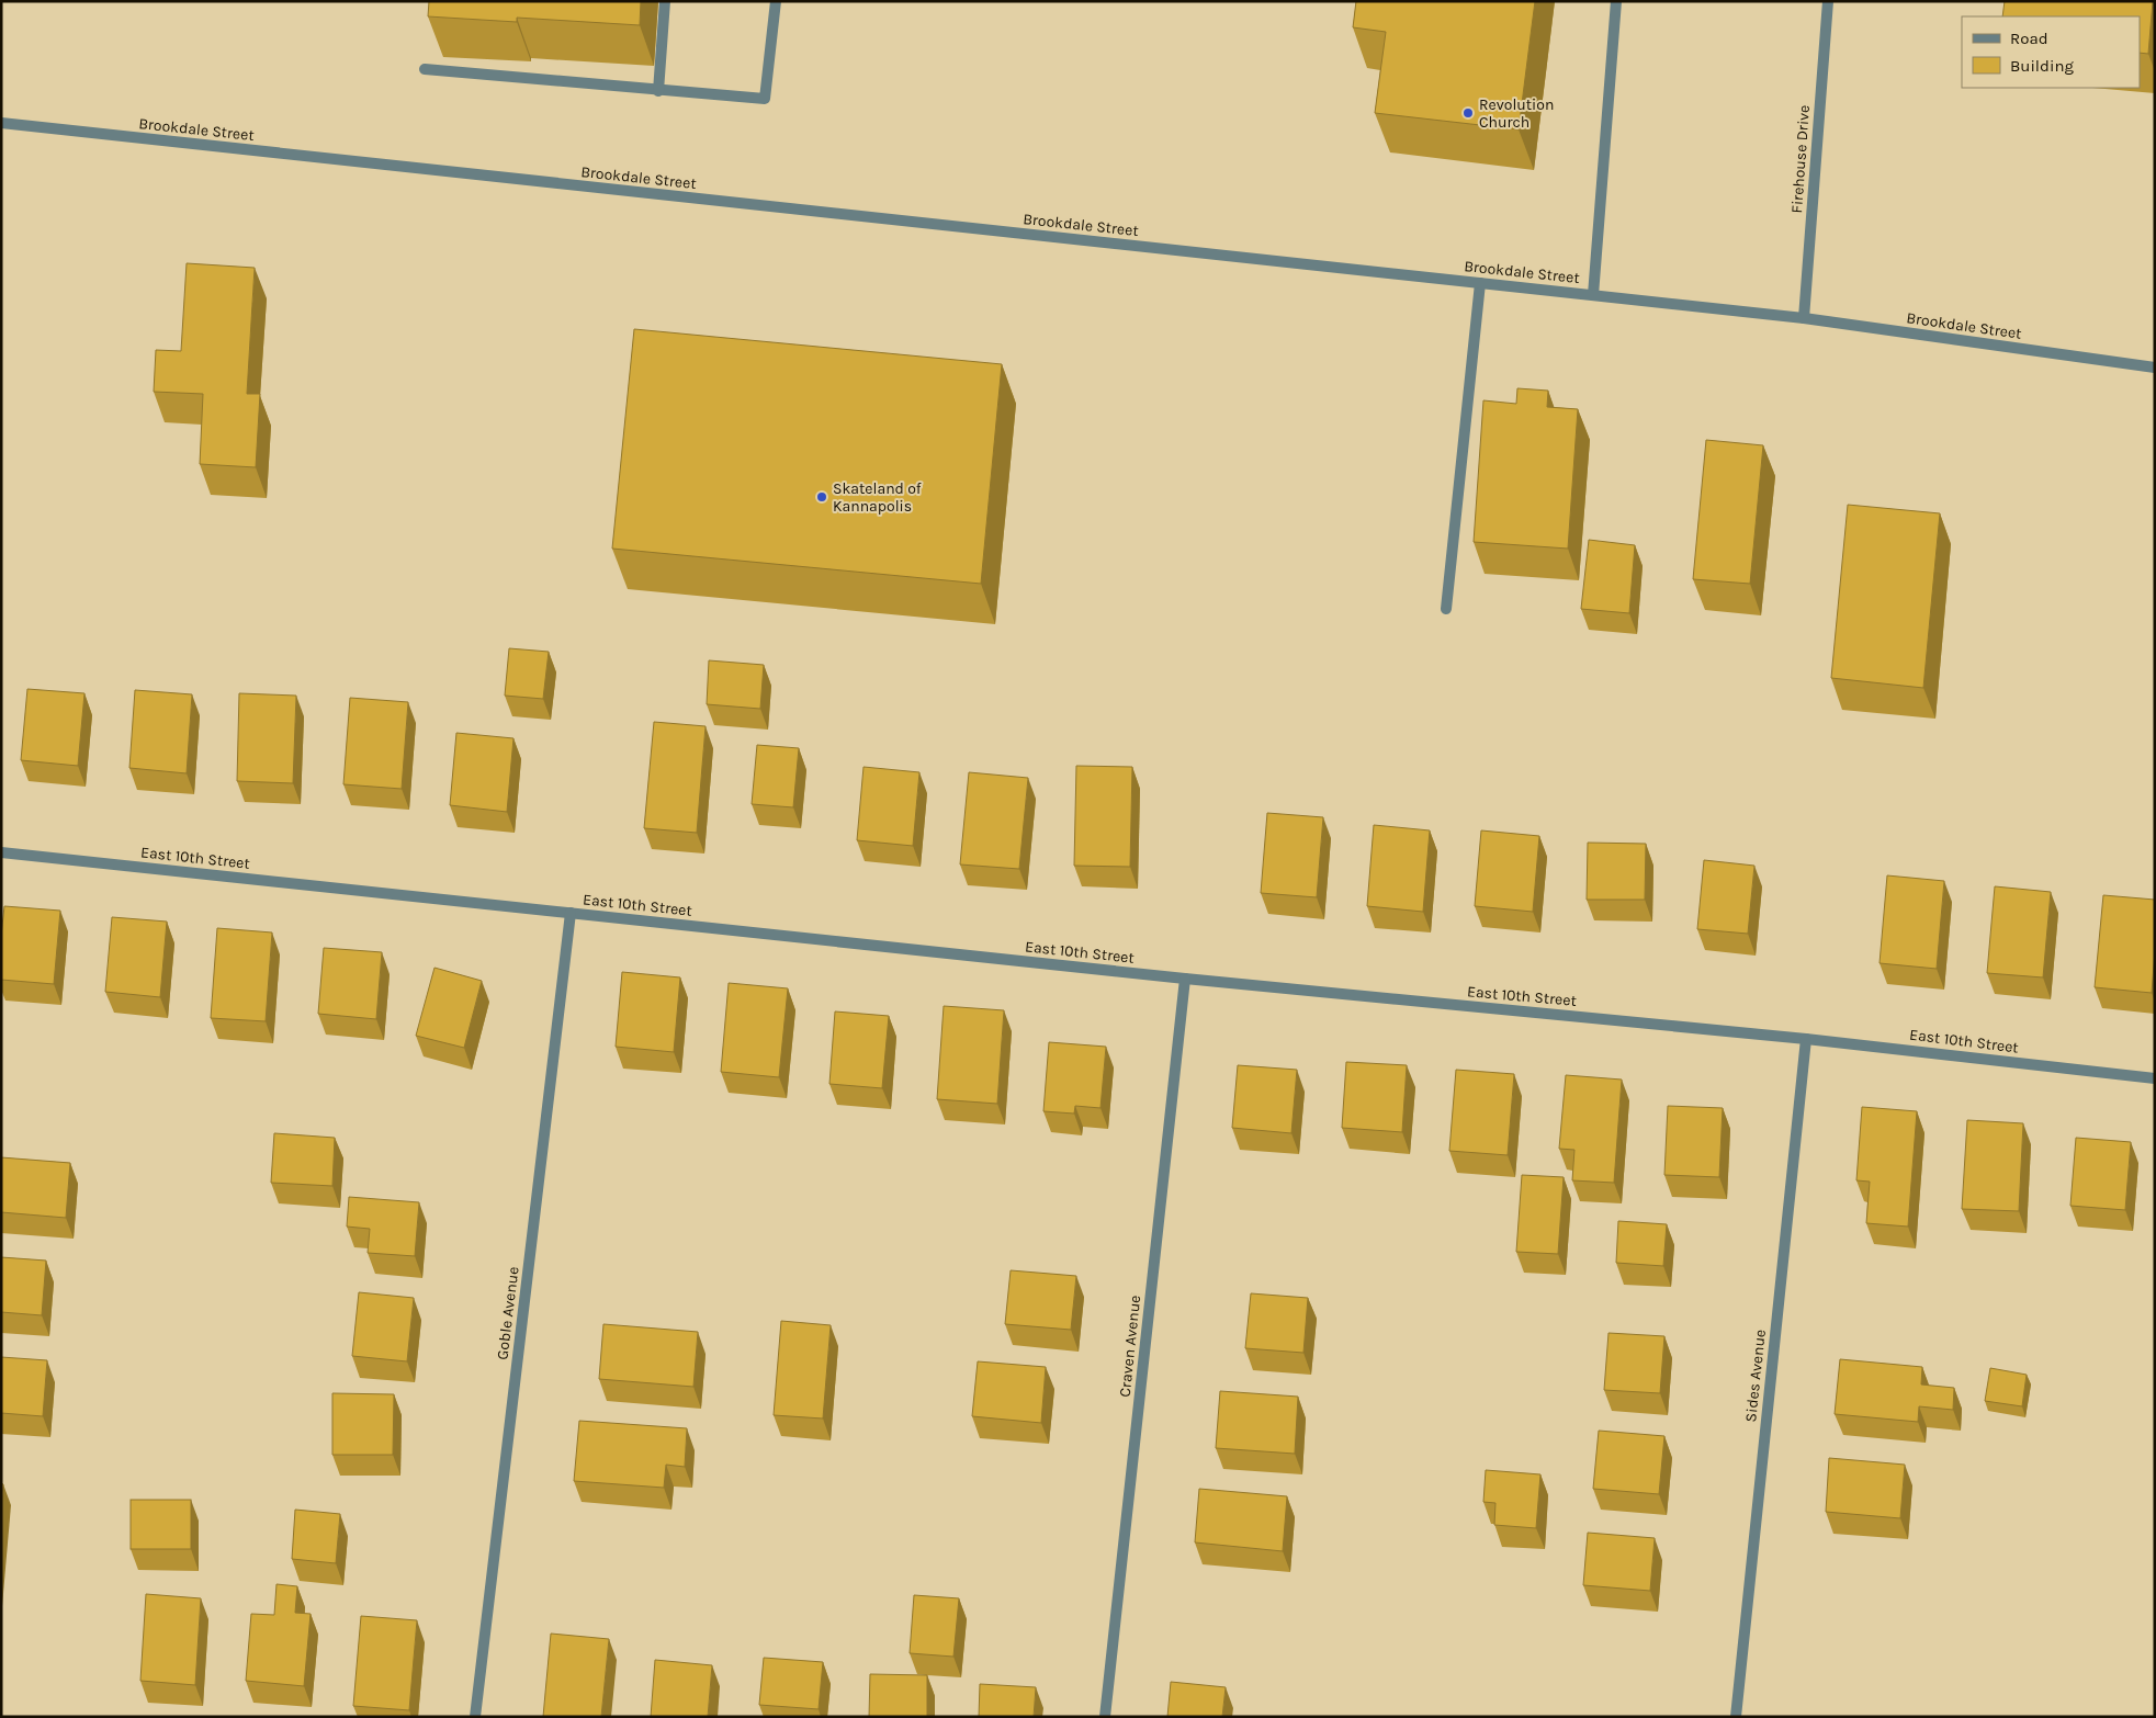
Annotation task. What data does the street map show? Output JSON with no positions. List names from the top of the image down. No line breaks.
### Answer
{"streets":{"street":["Brookdale Street","Firehouse Drive","East 10th Street","Goble Avenue","Craven Avenue","Sides Avenue"]},"crossings":[["Brookdale Street","Firehouse Drive"],["East 10th Street","Goble Avenue"],["East 10th Street","Craven Avenue"],["East 10th Street","Sides Avenue"]],"places":["Revolution Church","Skateland of Kannapolis"],"legend":["Road","Building"]}
